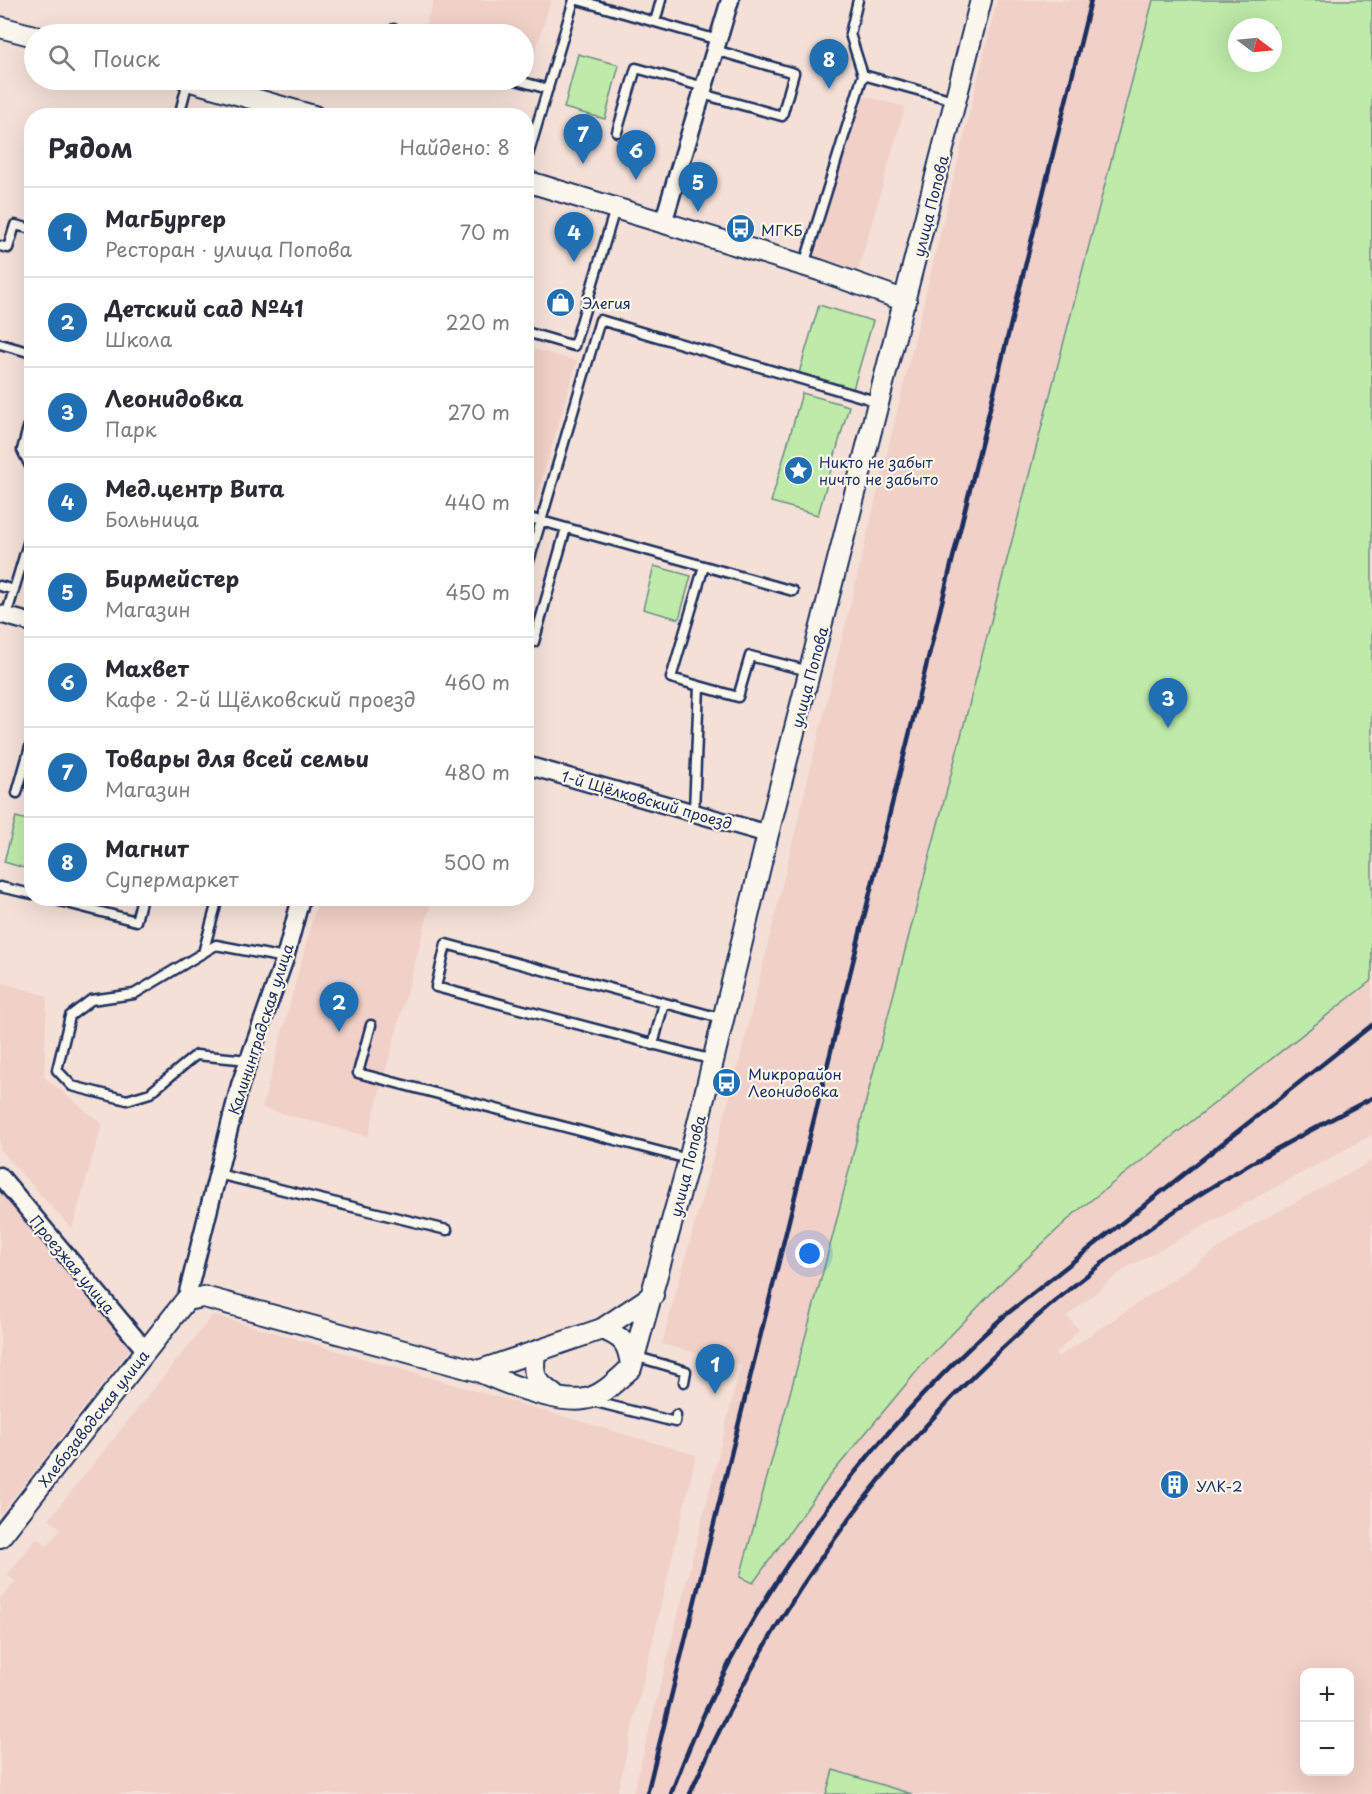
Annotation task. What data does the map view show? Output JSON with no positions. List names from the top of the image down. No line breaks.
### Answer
{"streets":{"street":["улица Попова","1-й Щёлковский проезд","Калининградская улица","Проезжая улица","Хлебозаводская улица"]},"crossings":[["улица Попова","1-й Щёлковский проезд"],["Калининградская улица","Хлебозаводская улица"],["Проезжая улица","Хлебозаводская улица"]],"places":{"bus stop":["МГКБ","Микрорайон Леонидовка"],"shop":["Элегия"],"place":["Никто не забыт ничто не забыто"],"building":["УЛК-2"]},"north":"right","page":{"search":"Поиск","pins":["8","7","6","5","4","3","2","1"],"heading":["Рядом","Найдено: 8"],"list":[{"mark":"1","name":"МагБургер","note":"Ресторан · улица Попова","value":"70 m"},{"mark":"2","name":"Детский сад №41","note":"Школа","value":"220 m"},{"mark":"3","name":"Леонидовка","note":"Парк","value":"270 m"},{"mark":"4","name":"Мед.центр Вита","note":"Больница","value":"440 m"},{"mark":"5","name":"Бирмейстер","note":"Магазин","value":"450 m"},{"mark":"6","name":"Махвет","note":"Кафе · 2-й Щёлковский проезд","value":"460 m"},{"mark":"7","name":"Товары для всей семьи","note":"Магазин","value":"480 m"},{"mark":"8","name":"Магнит","note":"Супермаркет","value":"500 m"}],"map_buttons":["+","−"]}}
